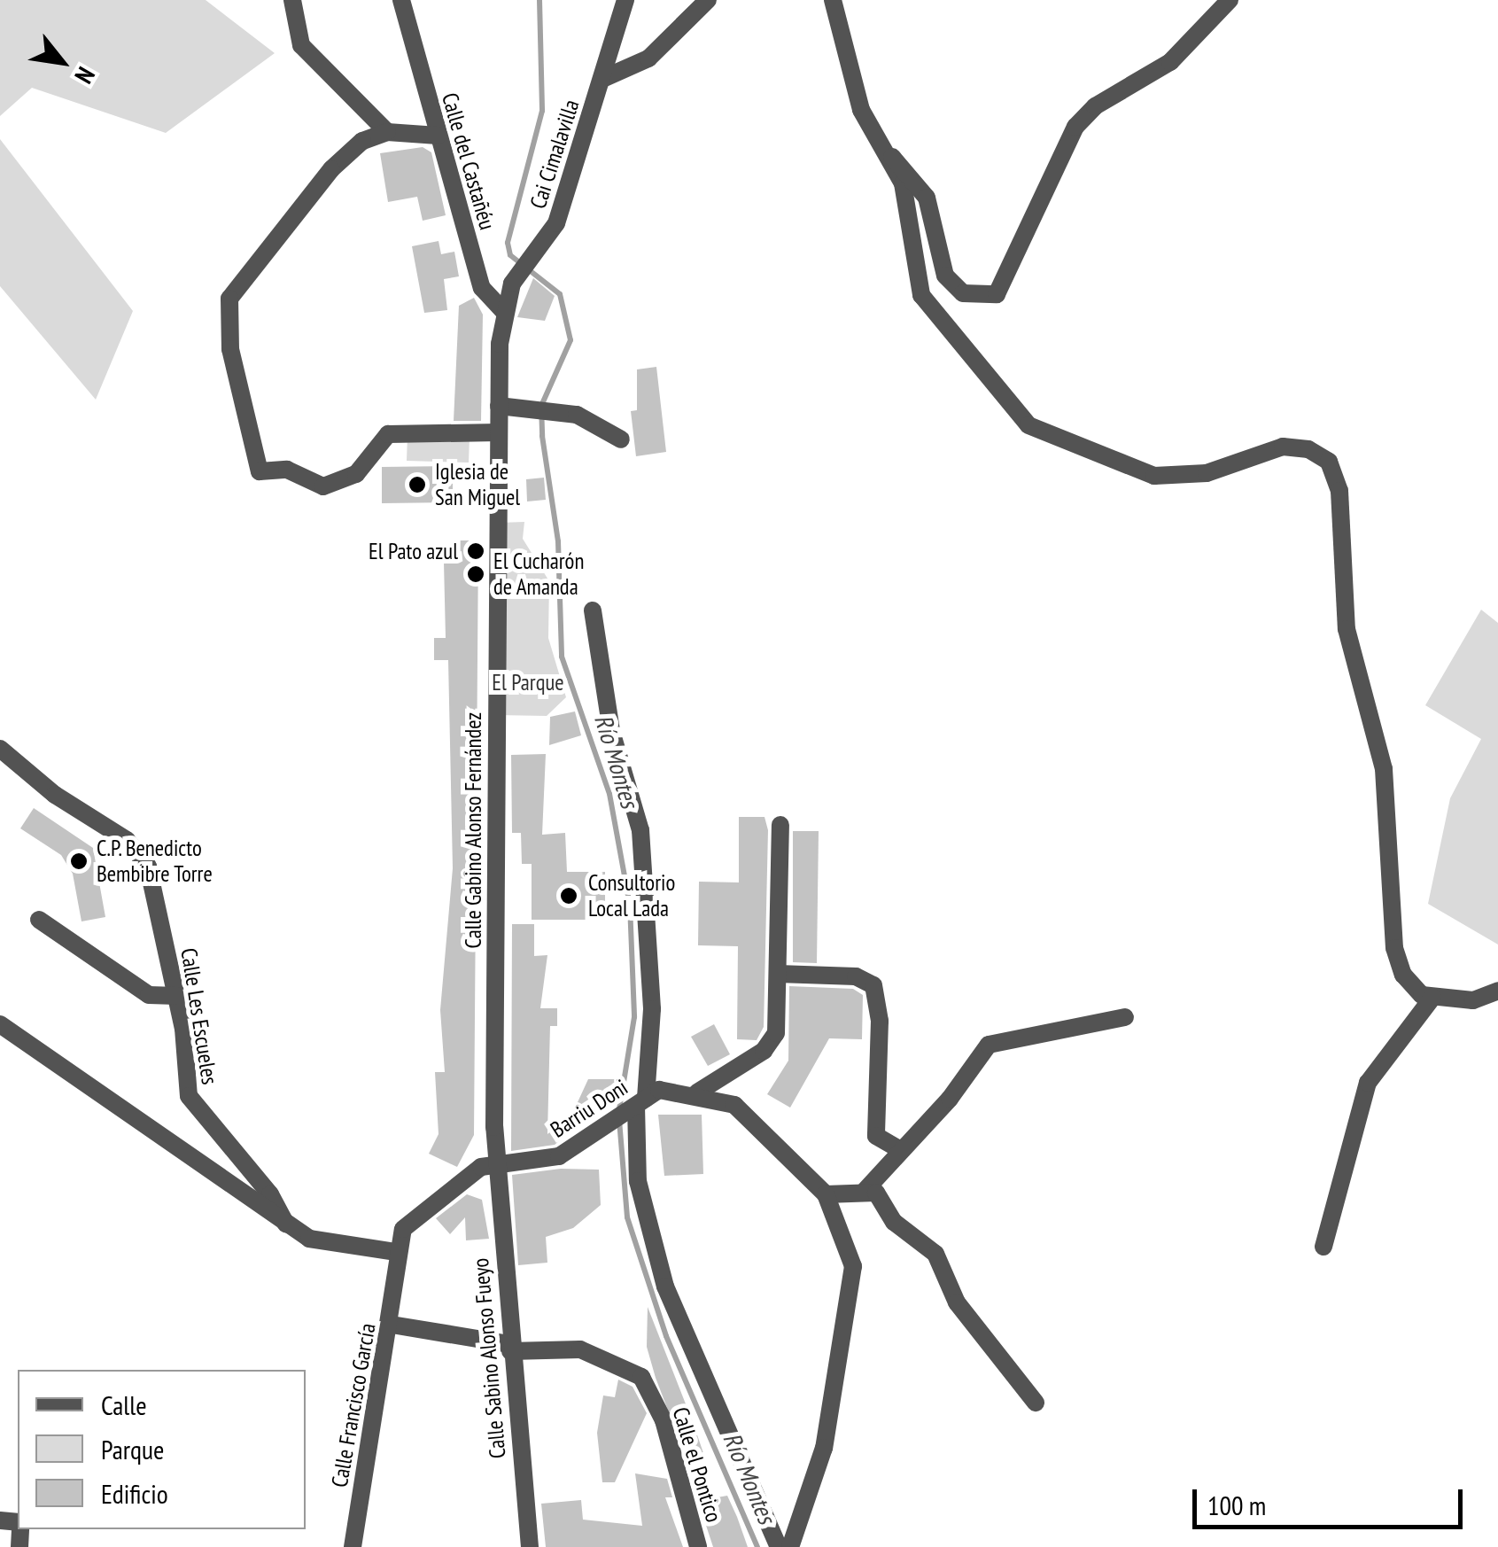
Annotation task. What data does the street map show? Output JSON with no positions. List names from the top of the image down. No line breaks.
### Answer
{"streets":{"street":["Cai Cimalavilla","Calle del Castañéu","Calle Gabino Alonso Fernández","Calle Les Escueles","Barriu Doni","Calle Sabino Alonso Fueyo","Calle Francisco García","Calle el Pontico"]},"crossings":[["Cai Cimalavilla","Calle Gabino Alonso Fernández"],["Calle del Castañéu","Calle Gabino Alonso Fernández"],["Calle Gabino Alonso Fernández","Barriu Doni"],["Calle Gabino Alonso Fernández","Calle Sabino Alonso Fueyo"],["Calle Gabino Alonso Fernández","Calle Francisco García"],["Barriu Doni","Calle Sabino Alonso Fueyo"],["Barriu Doni","Calle Francisco García"],["Calle Sabino Alonso Fueyo","Calle Francisco García"],["Calle Sabino Alonso Fueyo","Calle el Pontico"],["Calle Francisco García","Calle el Pontico"]],"water":["Río Montes"],"parks":["El Parque"],"places":["Iglesia de San Miguel","El Pato azul","El Cucharón de Amanda","C.P. Benedicto Bembibre Torre","Consultorio Local Lada"],"legend":["Calle","Parque","Edificio"],"scale_bar":"100 m","north":"bottom right"}
